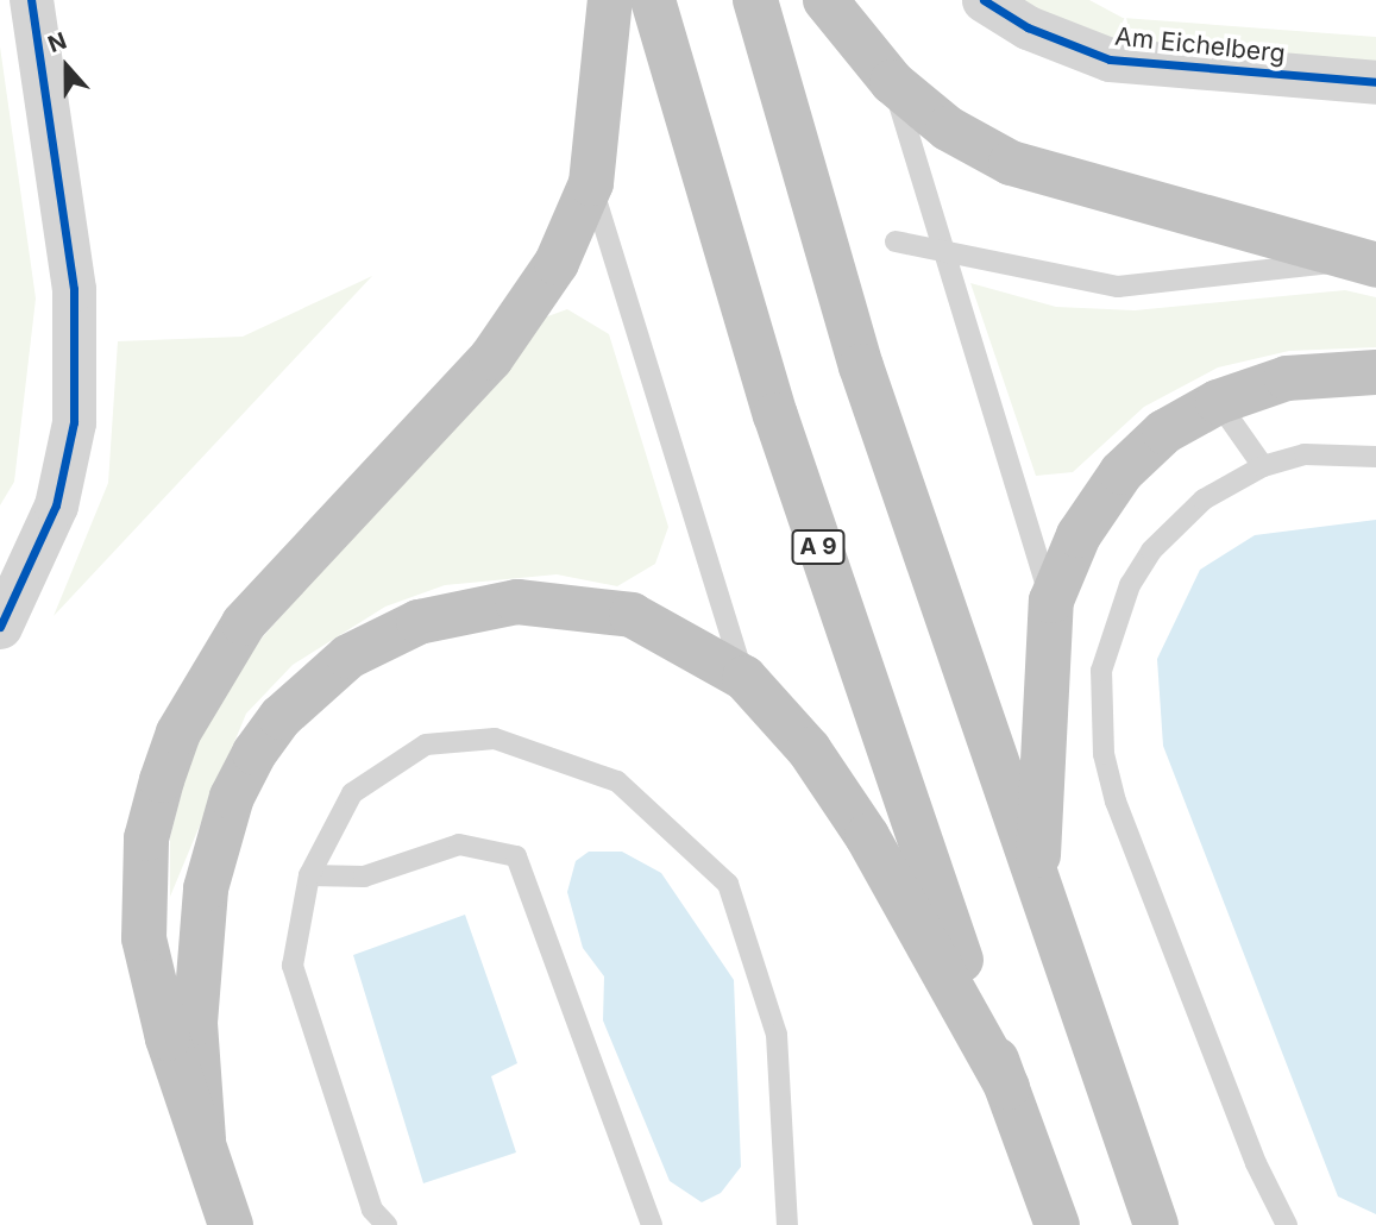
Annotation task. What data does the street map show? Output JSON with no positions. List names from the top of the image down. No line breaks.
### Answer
{"streets":{"highway":["A 9"],"street":["Am Eichelberg"]},"north":"top"}
